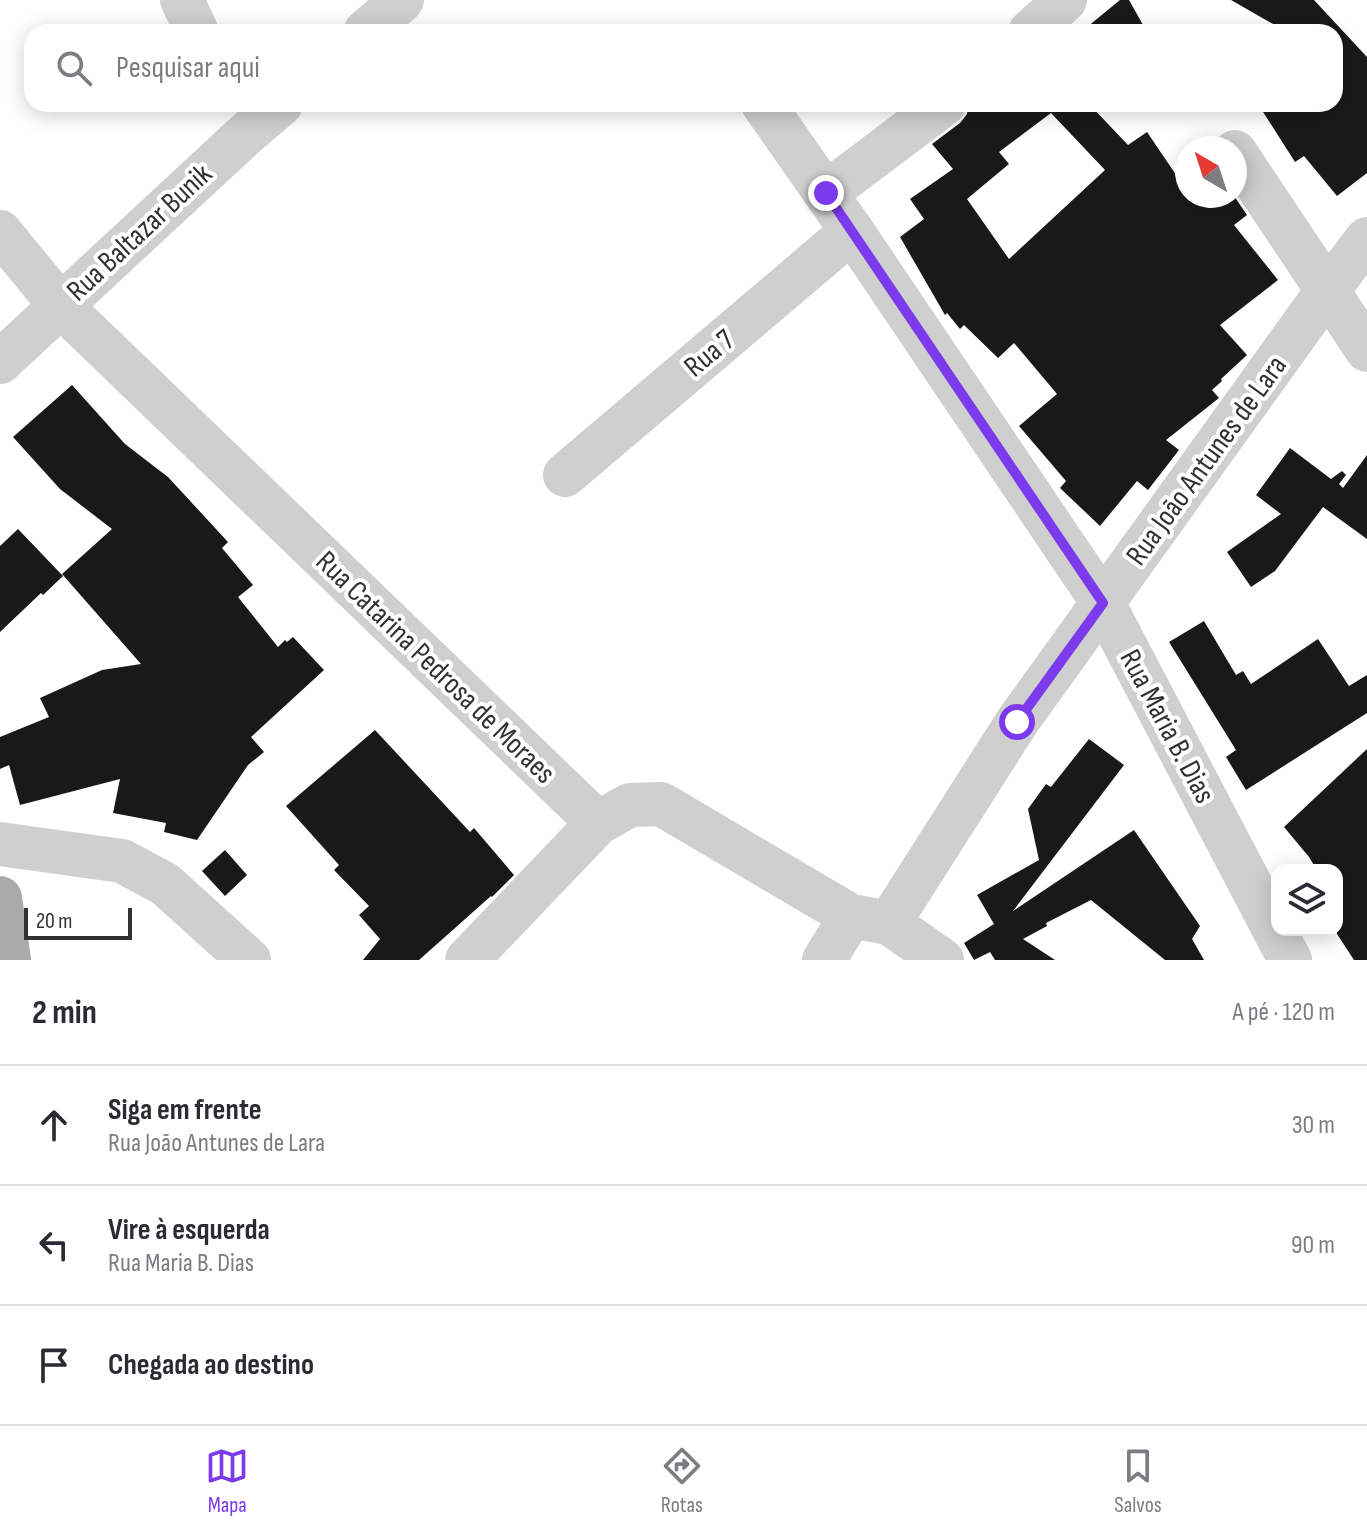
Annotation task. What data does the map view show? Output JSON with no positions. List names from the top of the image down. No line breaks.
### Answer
{"streets":{"street":["Rua Baltazar Bunik","Rua 7","Rua João Antunes de Lara","Rua Catarina Pedrosa de Moraes","Rua Maria B. Dias"]},"crossings":[["Rua Baltazar Bunik","Rua Catarina Pedrosa de Moraes"],["Rua 7","Rua Maria B. Dias"],["Rua João Antunes de Lara","Rua Maria B. Dias"]],"scale_bar":"20 m","north":"top left","page":{"search":"Pesquisar aqui","scale":"20 m","heading":["2 min","A pé · 120 m"],"list":[["Siga em frente","Rua João Antunes de Lara","30 m"],["Vire à esquerda","Rua Maria B. Dias","90 m"],"Chegada ao destino"],"nav":["Mapa","Rotas","Salvos"]}}
